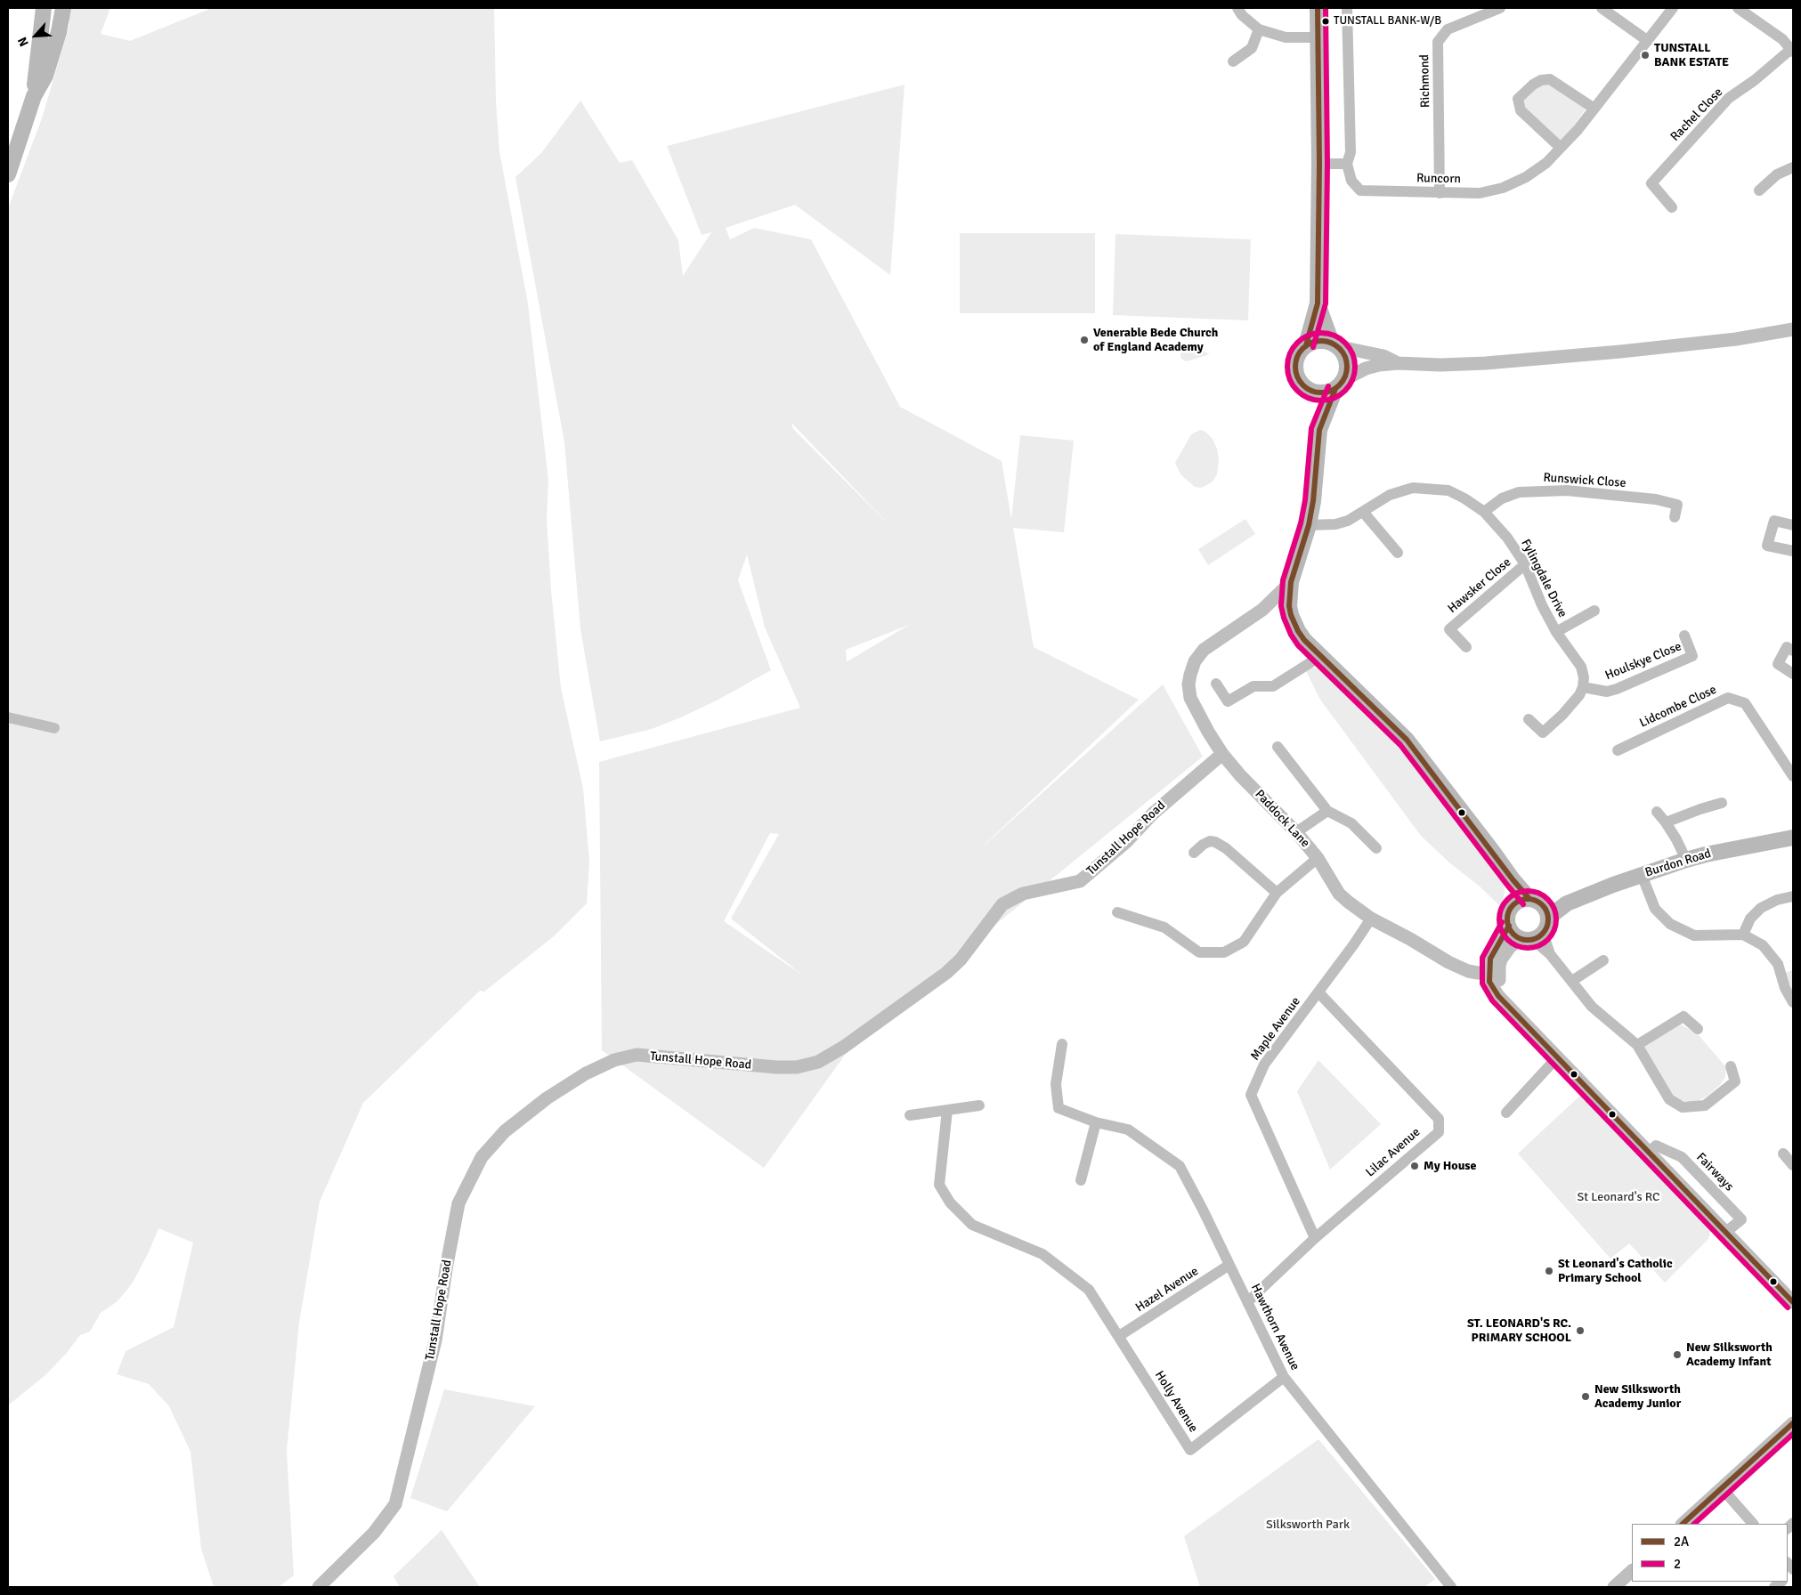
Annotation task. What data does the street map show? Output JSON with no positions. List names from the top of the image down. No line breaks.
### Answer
{"streets":{"main road":["Burdon Road"],"street":["Richmond","Rachel Close","Runcorn","Runswick Close","Fylingdale Drive","Hawsker Close","Houlskye Close","Lidcombe Close","Paddock Lane","Tunstall Hope Road","Maple Avenue","Lilac Avenue","Fairways","Hazel Avenue","Hawthorn Avenue","Holly Avenue"]},"crossings":[["Richmond","Runcorn"],["Runswick Close","Fylingdale Drive"],["Fylingdale Drive","Hawsker Close"],["Fylingdale Drive","Houlskye Close"],["Paddock Lane","Tunstall Hope Road"],["Paddock Lane","Maple Avenue"],["Maple Avenue","Lilac Avenue"],["Lilac Avenue","Hawthorn Avenue"],["Hazel Avenue","Hawthorn Avenue"],["Hazel Avenue","Holly Avenue"],["Hawthorn Avenue","Holly Avenue"]],"parks":["St Leonard's RC","Silksworth Park"],"places":["TUNSTALL BANK-W/B","TUNSTALL BANK ESTATE","Venerable Bede Church of England Academy","My House","St Leonard's Catholic Primary School","ST. LEONARD'S RC. PRIMARY SCHOOL","New Silksworth Academy Infant","New Silksworth Academy Junior"],"lines":["transit line 2A","transit line 2"],"legend":["2A","2"],"north":"bottom left"}
